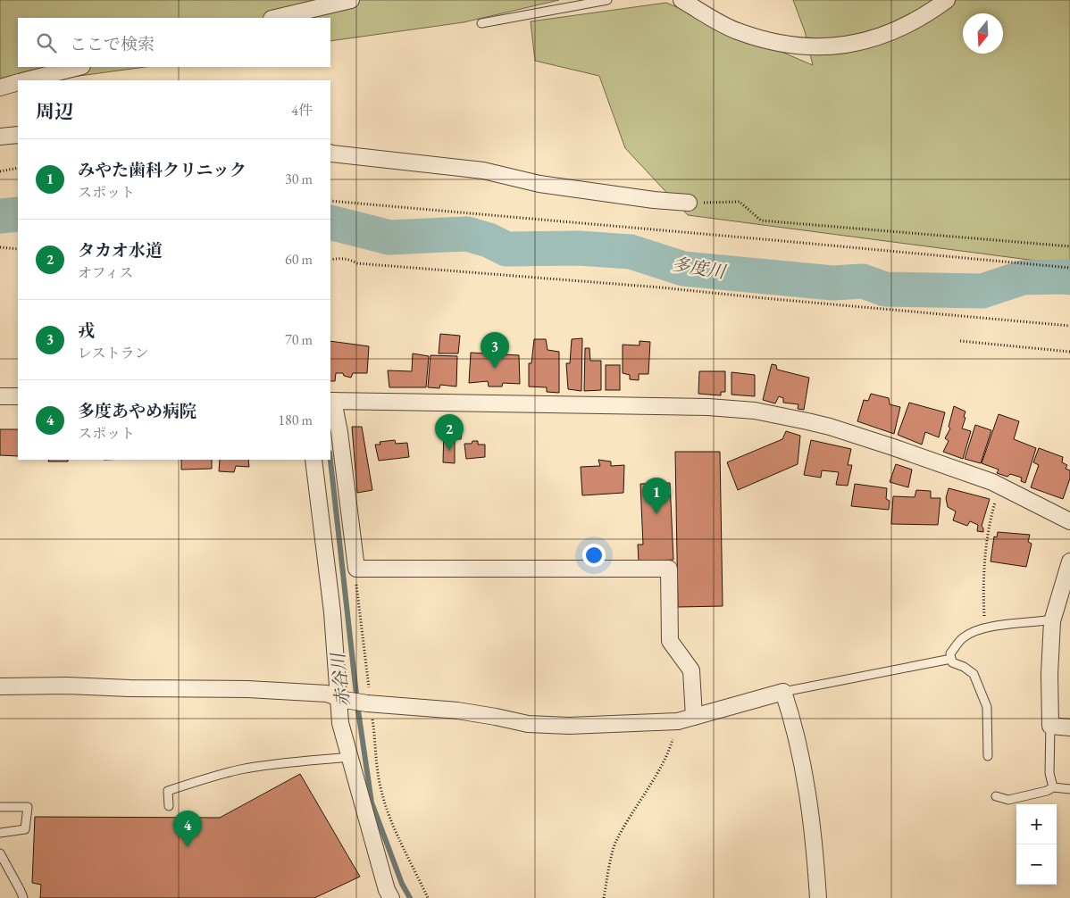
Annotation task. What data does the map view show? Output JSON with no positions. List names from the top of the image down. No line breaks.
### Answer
{"water":["多度川","赤谷川"],"north":"bottom","page":{"search":"ここで検索","heading":["周辺","4件"],"list":[{"mark":"1","name":"みやた歯科クリニック","note":"スポット","value":"30 m"},{"mark":"2","name":"タカオ水道","note":"オフィス","value":"60 m"},{"mark":"3","name":"戎","note":"レストラン","value":"70 m"},{"mark":"4","name":"多度あやめ病院","note":"スポット","value":"180 m"}],"pins":["3","2","1","4"],"map_buttons":["+","−"]}}
